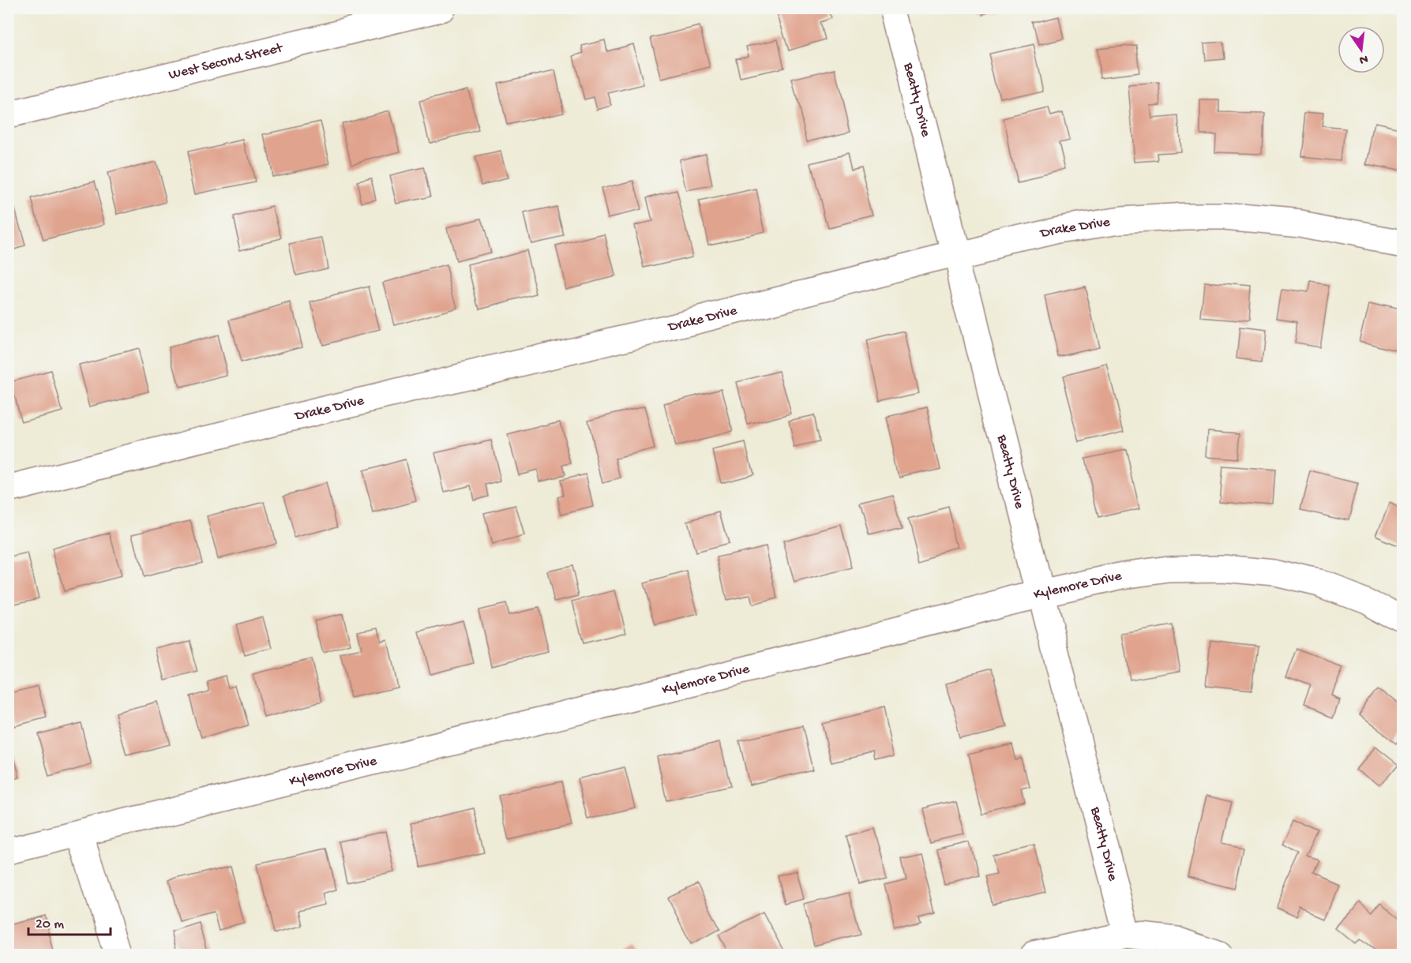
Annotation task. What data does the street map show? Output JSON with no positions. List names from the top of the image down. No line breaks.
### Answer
{"streets":{"street":["West Second Street","Beatty Drive","Drake Drive","Kylemore Drive"]},"crossings":[["Beatty Drive","Drake Drive"],["Beatty Drive","Kylemore Drive"]],"scale_bar":"20 m","north":"bottom"}
